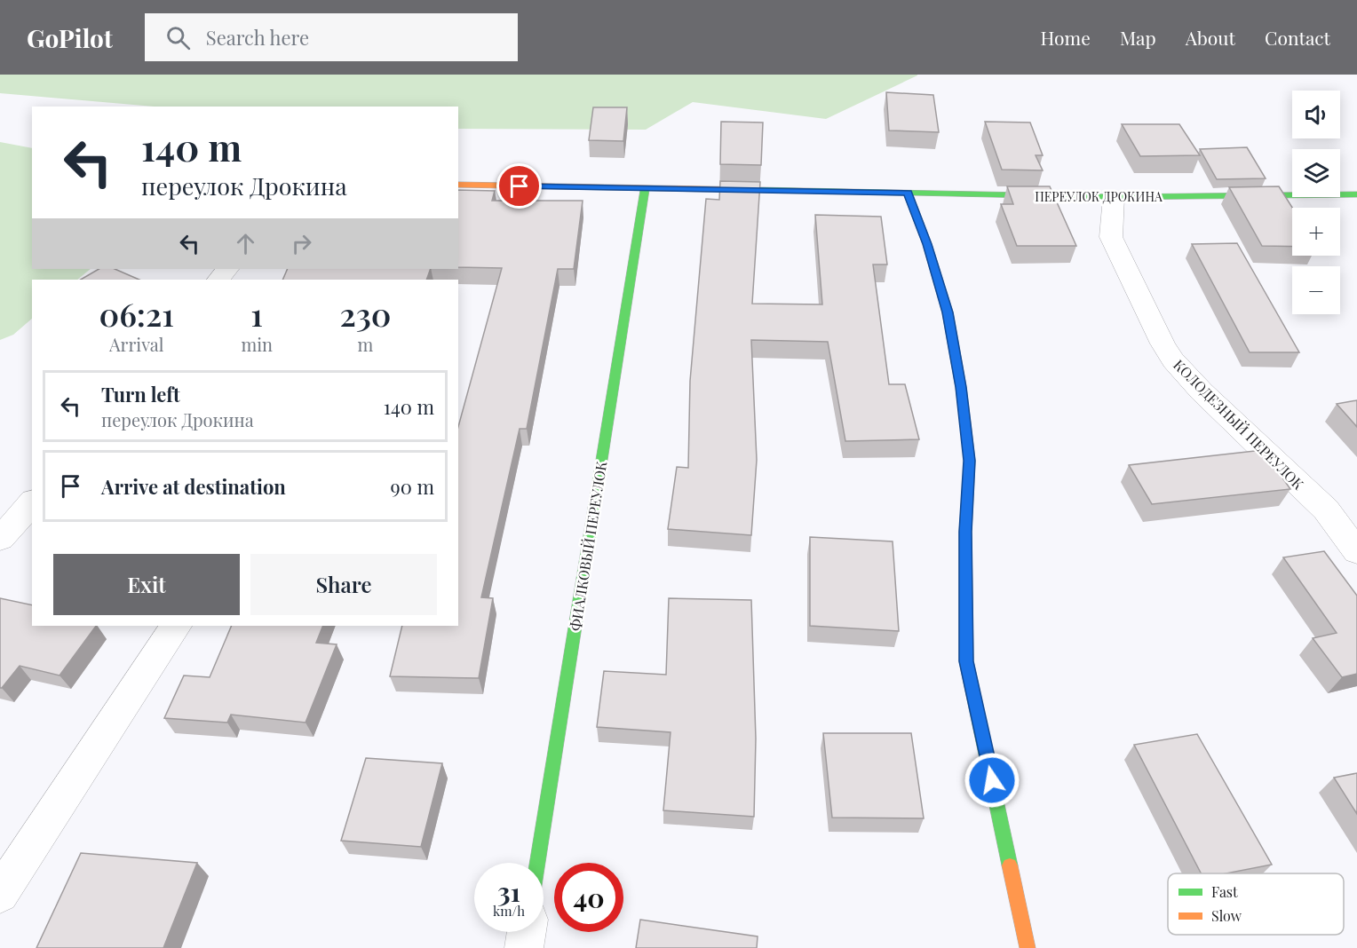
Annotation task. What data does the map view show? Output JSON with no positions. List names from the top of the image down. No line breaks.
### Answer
{"streets":{"street":["ПЕРЕУЛОК ДРОКИНА","КОЛОДЕЗНЫЙ ПЕРЕУЛОК","ФИАЛКОВЫЙ ПЕРЕУЛОК"]},"crossings":[["ПЕРЕУЛОК ДРОКИНА","КОЛОДЕЗНЫЙ ПЕРЕУЛОК"],["ПЕРЕУЛОК ДРОКИНА","ФИАЛКОВЫЙ ПЕРЕУЛОК"]],"legend":["Fast","Slow"],"page":{"header":"GoPilot","search":"Search here","nav":["Home","Map","About","Contact"],"map_buttons":["+","−"],"turn":["140 m","переулок Дрокина"],"eta":["06:21","Arrival","1","min","230","m"],"list":[{"name":"Turn left","note":"переулок Дрокина","value":"140 m"},{"name":"Arrive at destination","value":"90 m"}],"buttons":["Exit","Share"],"speed":"31 km/h","limit":"40"}}
